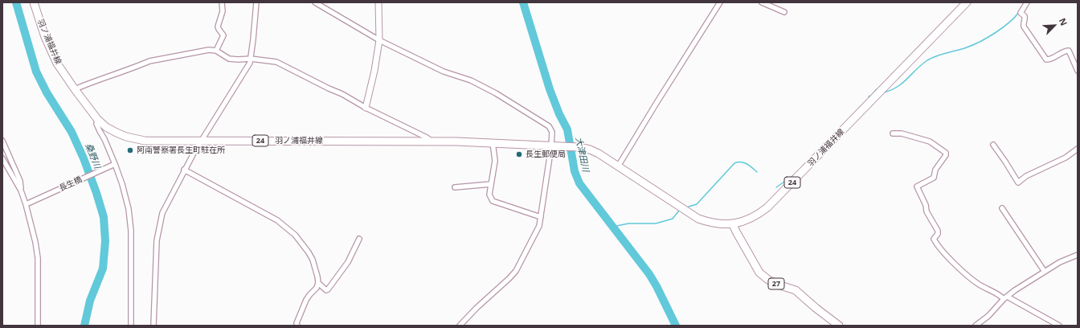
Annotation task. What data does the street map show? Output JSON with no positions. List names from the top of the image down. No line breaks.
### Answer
{"streets":{"main road":["羽ノ浦福井線","24","27"],"street":["長生橋"]},"crossings":[["羽ノ浦福井線","27"]],"water":["大津田川","桑野川"],"places":["阿南警察署長生町駐在所","長生郵便局"],"north":"top right"}
